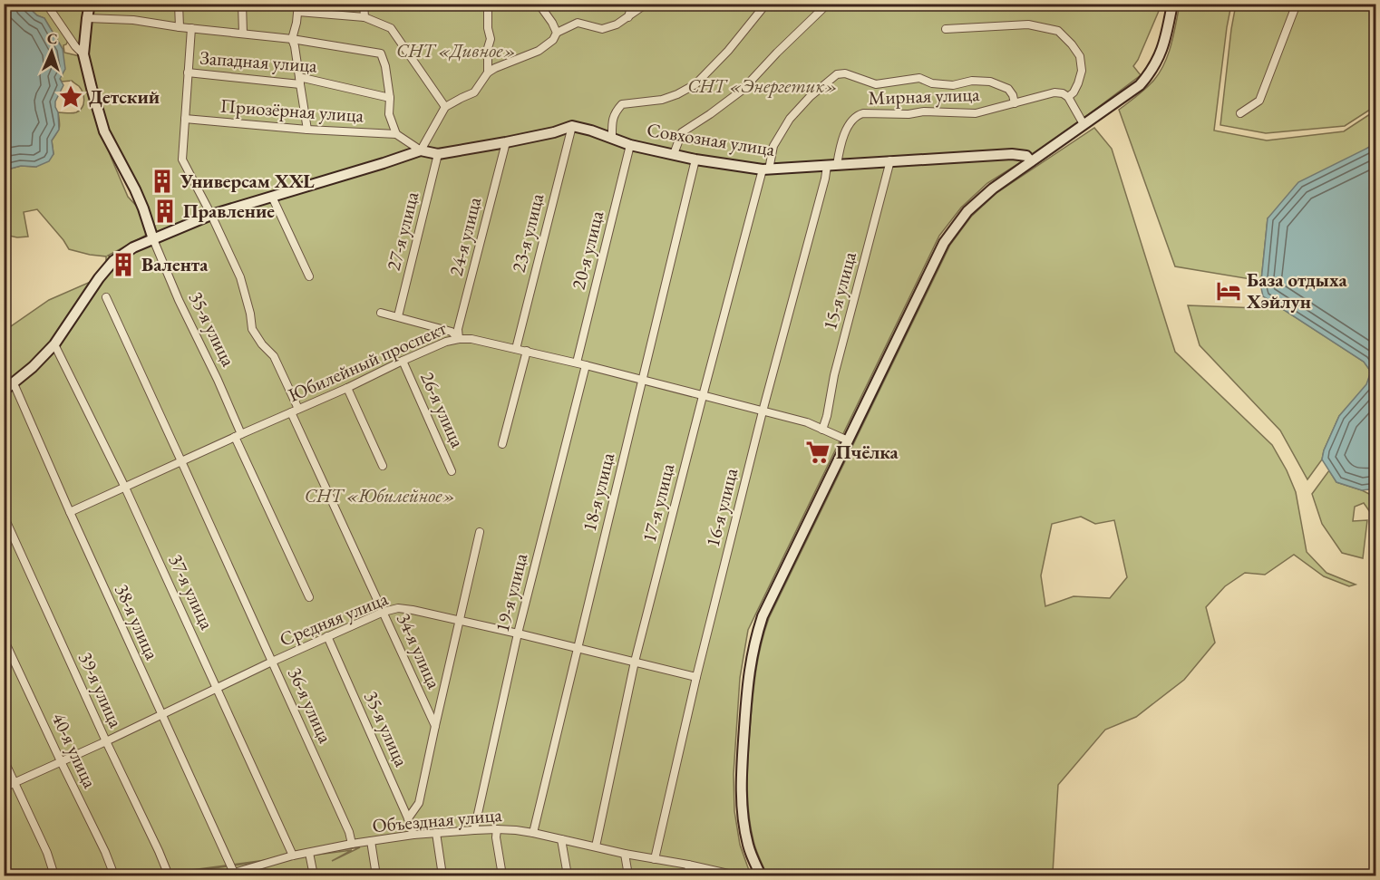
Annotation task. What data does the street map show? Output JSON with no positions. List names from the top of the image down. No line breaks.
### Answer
{"streets":{"street":["Западная улица","Мирная улица","Приозёрная улица","Совхозная улица","27-я улица","23-я улица","24-я улица","20-я улица","15-я улица","35-я улица","Юбилейный проспект","26-я улица","18-я улица","17-я улица","16-я улица","37-я улица","19-я улица","Средняя улица","38-я улица","34-я улица","39-я улица","36-я улица","40-я улица","Объездная улица"]},"crossings":[["Западная улица","34-я улица"],["Мирная улица","Совхозная улица"],["Мирная улица","17-я улица"],["Мирная улица","16-я улица"],["Приозёрная улица","34-я улица"],["Совхозная улица","23-я улица"],["Совхозная улица","20-я улица"],["Совхозная улица","15-я улица"],["Совхозная улица","18-я улица"],["Совхозная улица","17-я улица"],["Совхозная улица","16-я улица"],["23-я улица","Юбилейный проспект"],["24-я улица","Юбилейный проспект"],["20-я улица","Юбилейный проспект"],["15-я улица","Юбилейный проспект"],["35-я улица","Юбилейный проспект"],["35-я улица","Средняя улица"],["35-я улица","Объездная улица"],["Юбилейный проспект","26-я улица"],["Юбилейный проспект","18-я улица"],["Юбилейный проспект","17-я улица"],["Юбилейный проспект","16-я улица"],["Юбилейный проспект","37-я улица"],["Юбилейный проспект","19-я улица"],["Юбилейный проспект","38-я улица"],["Юбилейный проспект","34-я улица"],["Юбилейный проспект","36-я улица"],["18-я улица","Средняя улица"],["18-я улица","Объездная улица"],["17-я улица","Средняя улица"],["17-я улица","Объездная улица"],["16-я улица","Средняя улица"],["16-я улица","Объездная улица"],["37-я улица","Средняя улица"],["37-я улица","Объездная улица"],["19-я улица","Средняя улица"],["19-я улица","Объездная улица"],["Средняя улица","38-я улица"],["Средняя улица","34-я улица"],["Средняя улица","39-я улица"],["Средняя улица","36-я улица"],["Средняя улица","40-я улица"],["38-я улица","Объездная улица"],["36-я улица","Объездная улица"]],"parks":["СНТ «Дивное»","СНТ «Энергетик»","СНТ «Юбилейное»"],"places":{"place":["Детский"],"building":["Универсам XXL","Правление","Валента"],"hotel":["База отдыха Хэйлун"],"supermarket":["Пчёлка"]},"north":"top"}
